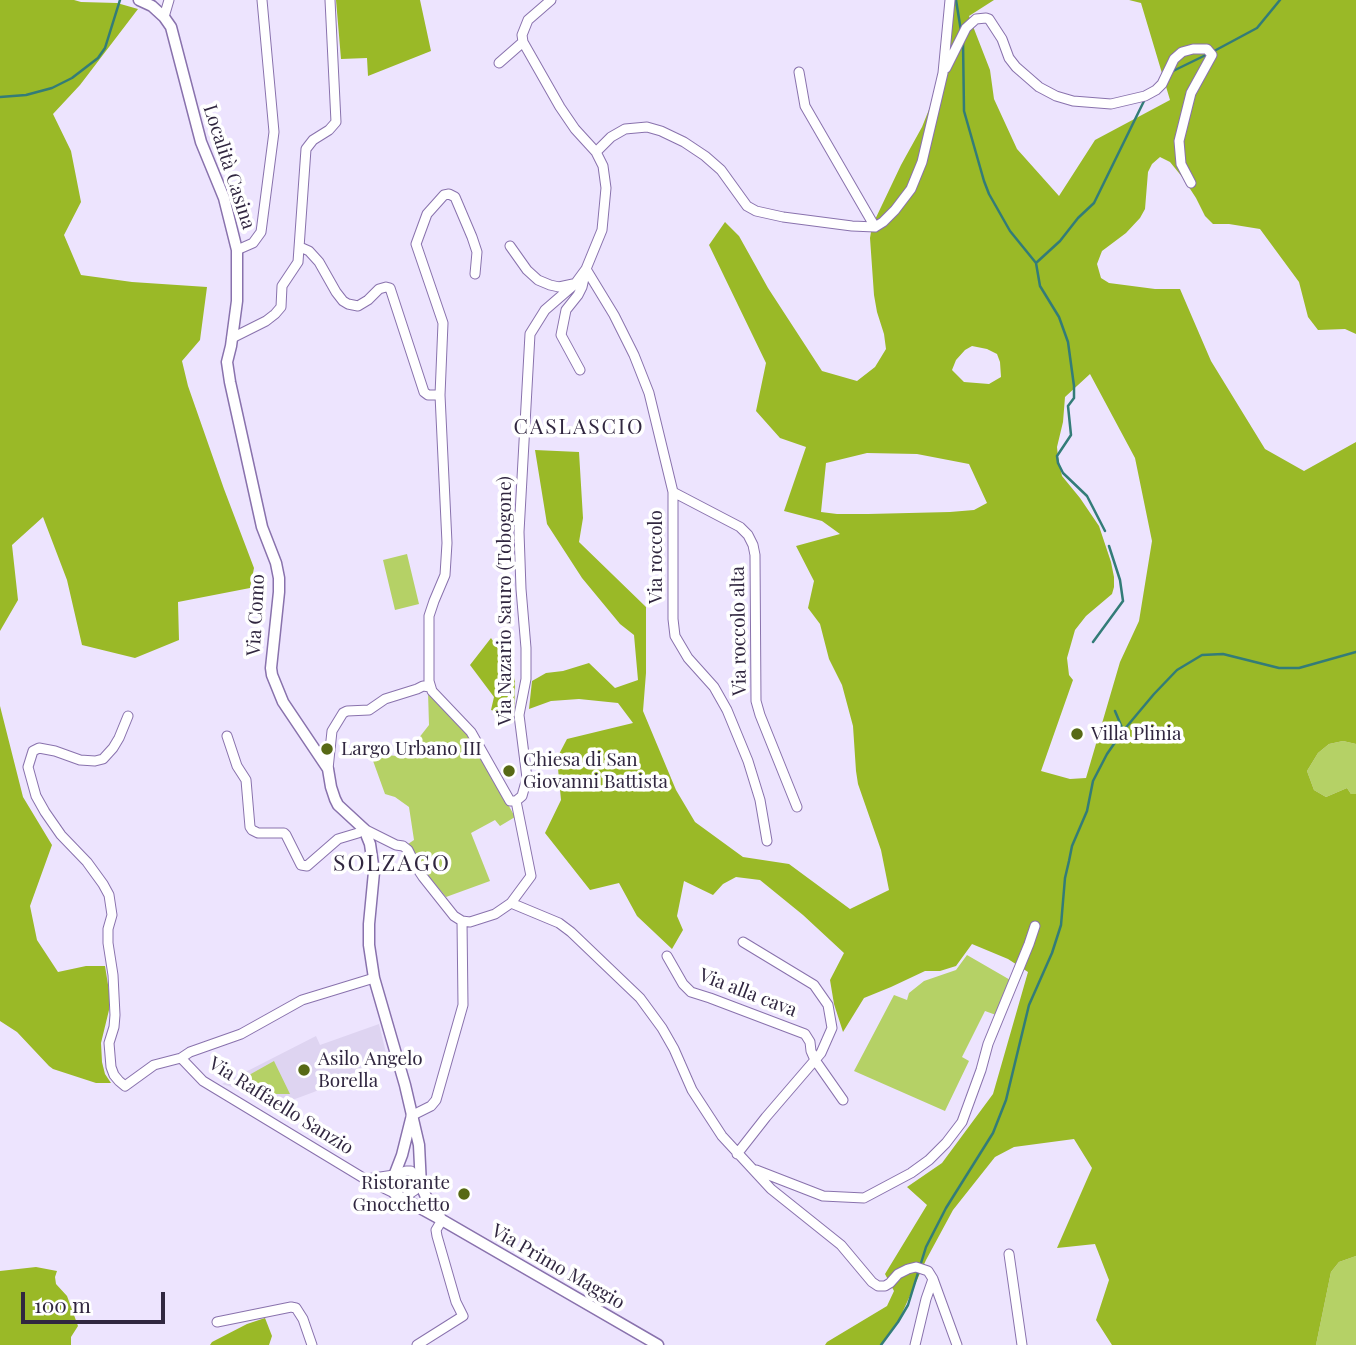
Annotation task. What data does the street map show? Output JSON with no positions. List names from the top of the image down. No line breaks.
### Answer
{"streets":{"street":["Località Casina","Via roccolo","Via Nazario Sauro (Tobogone)","Via Como","Via roccolo alta","Via alla cava","Via Raffaello Sanzio","Via Primo Maggio"]},"crossings":[["Località Casina","Via Como"],["Via roccolo","Via Nazario Sauro (Tobogone)"],["Via roccolo","Via roccolo alta"],["Via Raffaello Sanzio","Via Primo Maggio"]],"districts":["CASLASCIO","SOLZAGO"],"places":["Villa Plinia","Largo Urbano III","Chiesa di San Giovanni Battista","Asilo Angelo Borella","Ristorante Gnocchetto"],"scale_bar":"100 m"}
